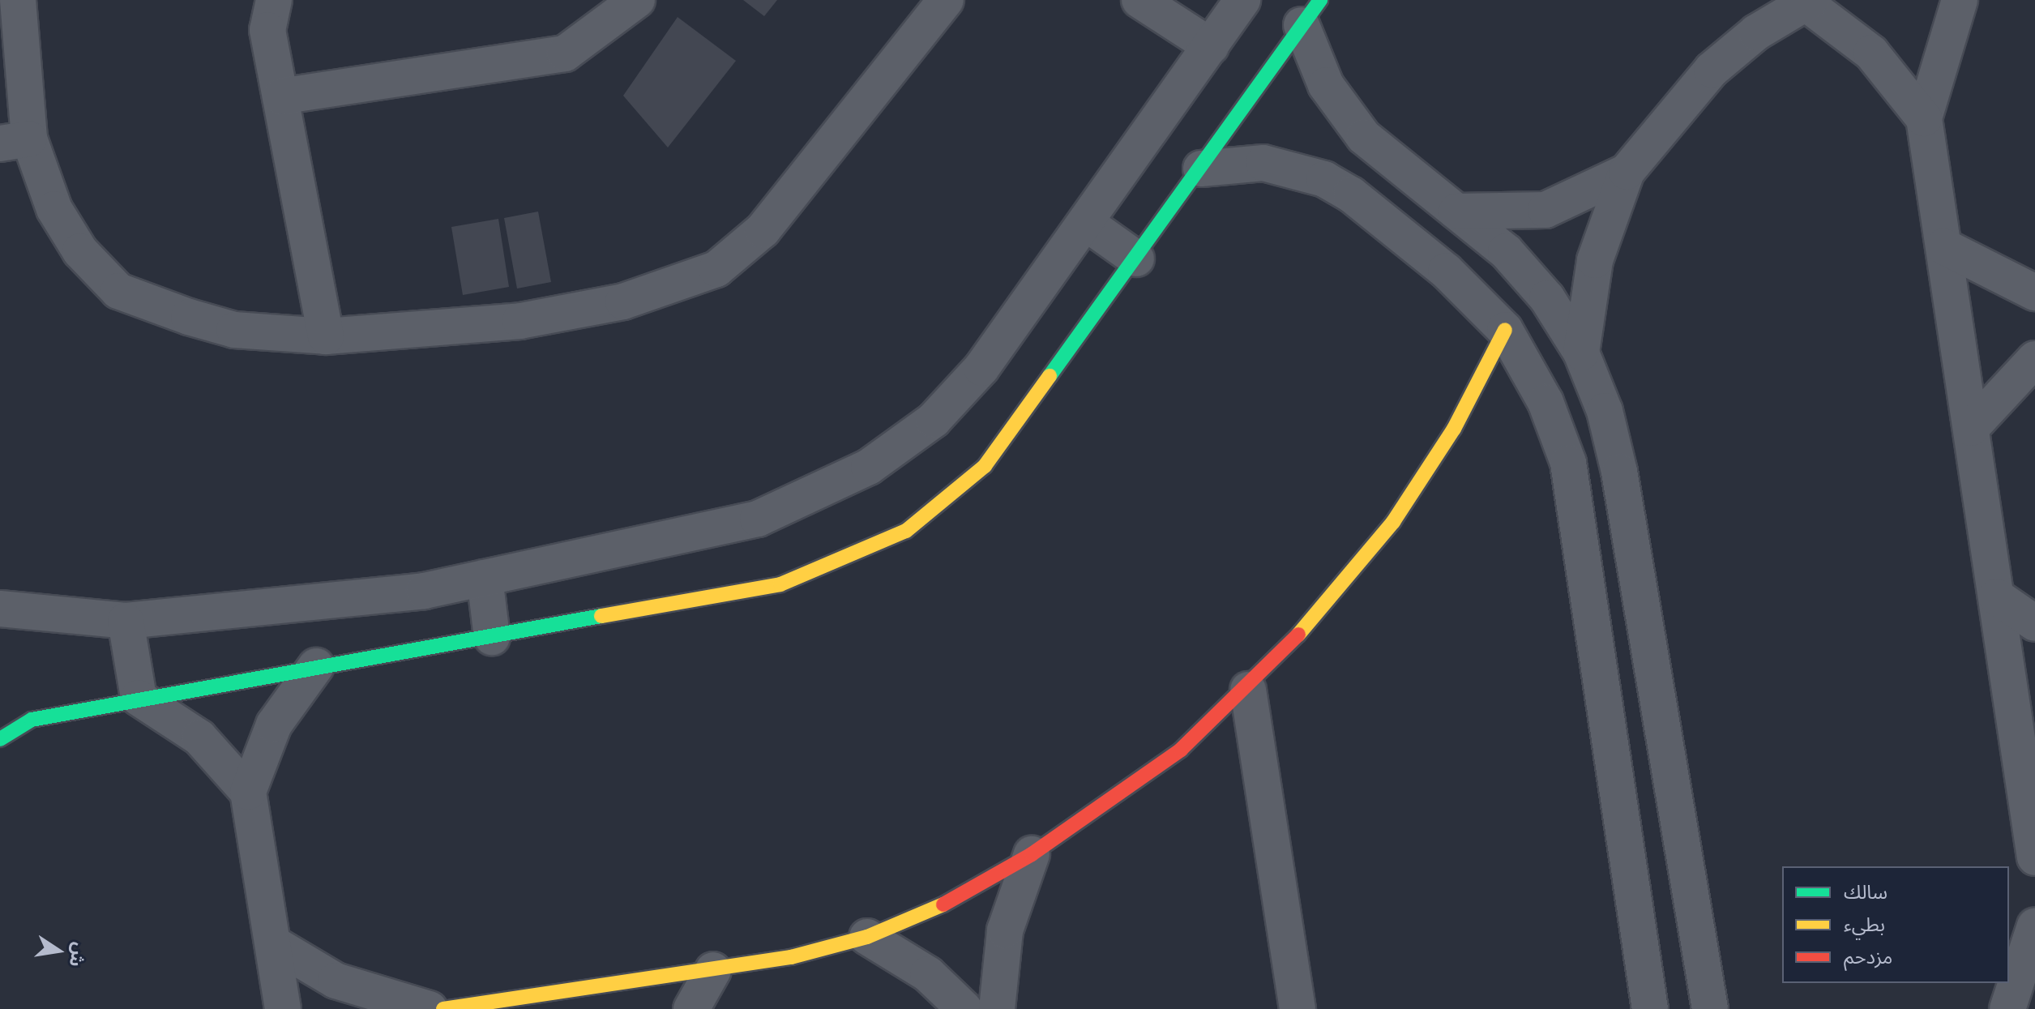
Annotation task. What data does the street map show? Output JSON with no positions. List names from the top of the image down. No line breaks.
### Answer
{"legend":["سالك","بطيء","مزدحم"],"north":"right"}
